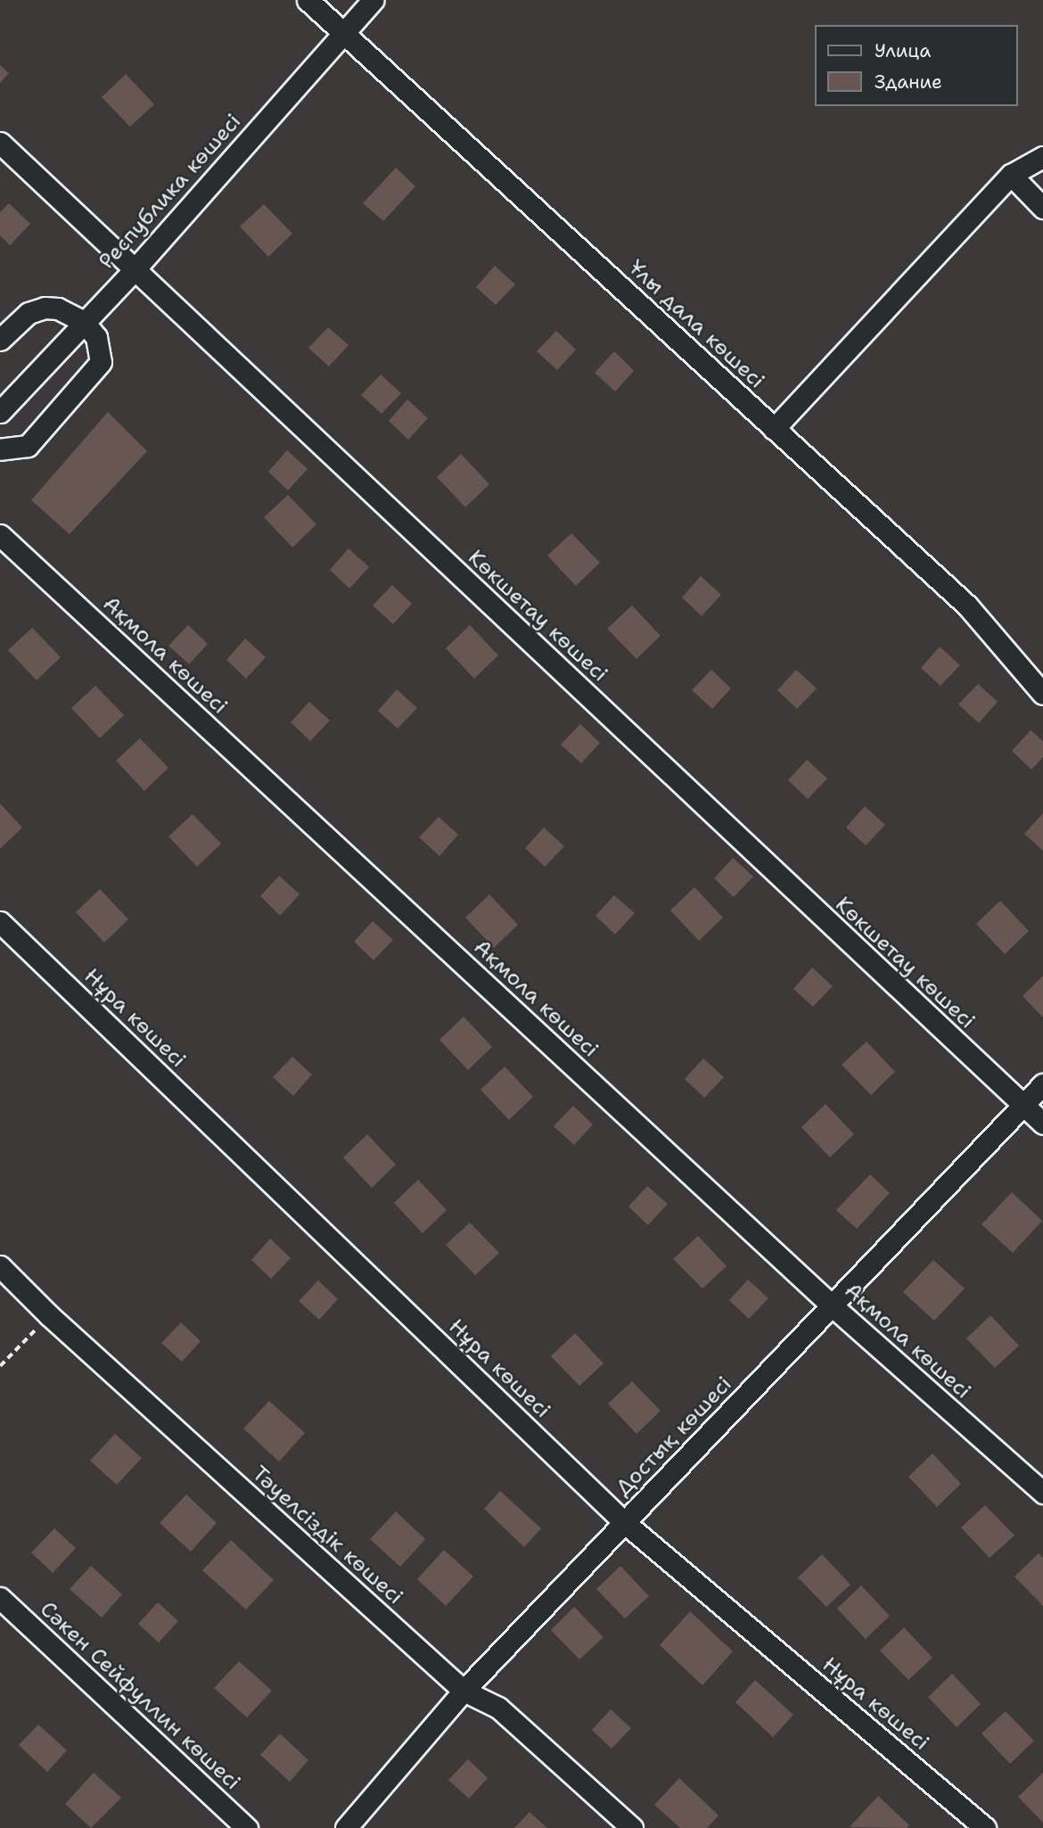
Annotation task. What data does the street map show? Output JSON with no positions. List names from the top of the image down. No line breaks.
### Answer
{"streets":{"street":["Республика көшесі","Ұлы дала көшесі","Көкшетау көшесі","Ақмола көшесі","Нұра көшесі","Достық көшесі","Тәуелсіздік көшесі","Сәкен Сейфуллин көшесі"]},"crossings":[["Республика көшесі","Ұлы дала көшесі"],["Республика көшесі","Көкшетау көшесі"],["Көкшетау көшесі","Достық көшесі"],["Ақмола көшесі","Достық көшесі"],["Нұра көшесі","Достық көшесі"],["Достық көшесі","Тәуелсіздік көшесі"]],"legend":["Улица","Здание"]}
